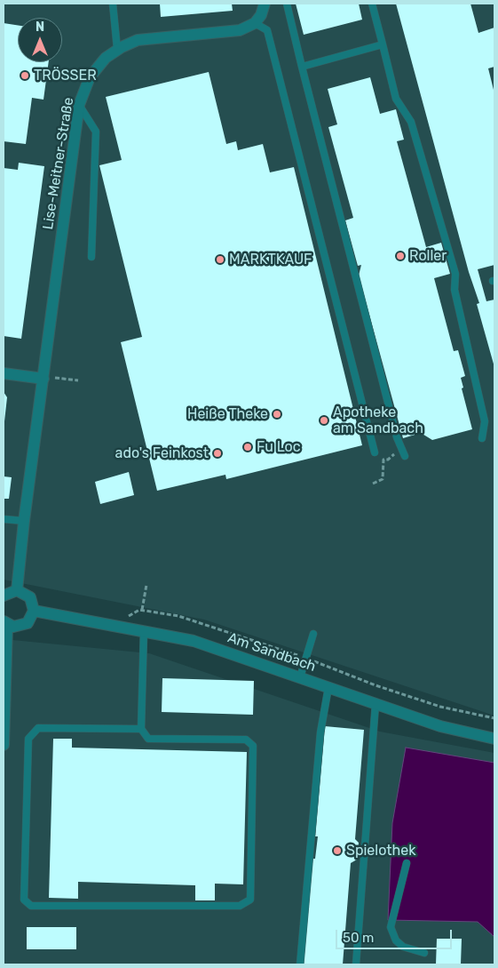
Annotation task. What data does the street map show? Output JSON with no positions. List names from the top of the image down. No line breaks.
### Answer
{"streets":{"street":["Lise-Meitner-Straße","Am Sandbach"]},"places":["TRÖSSER","Roller","MARKTKAUF","Heiße Theke","Apotheke am Sandbach","Fu Loc","ado's Feinkost","Spielothek"],"scale_bar":"50 m","north":"top"}
